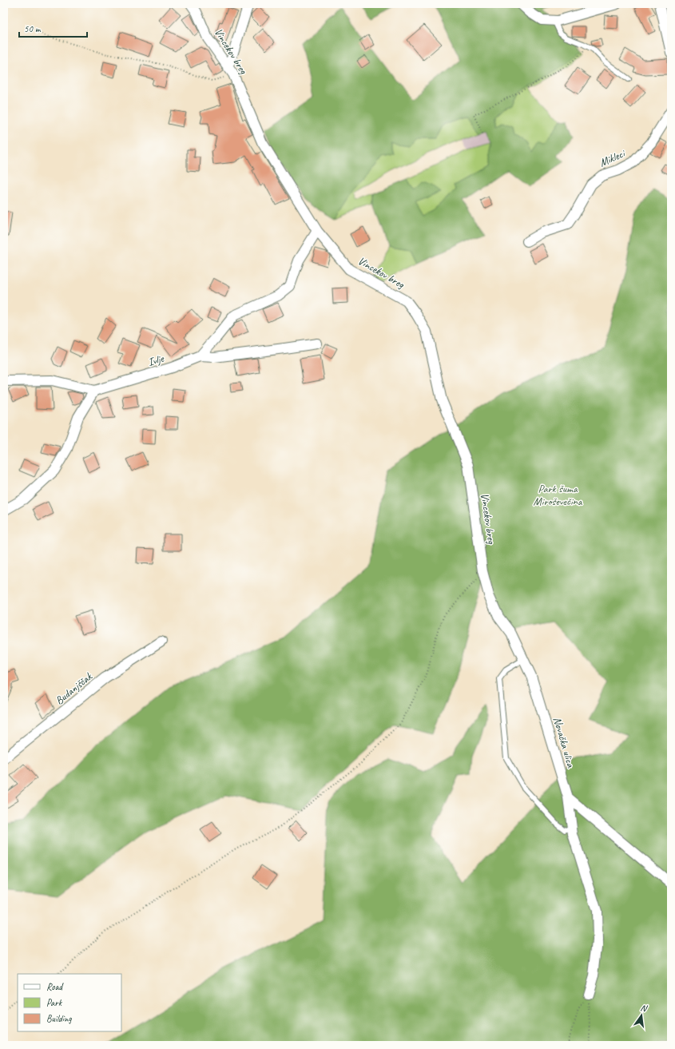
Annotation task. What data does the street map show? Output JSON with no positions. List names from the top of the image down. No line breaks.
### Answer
{"streets":{"street":["Vincekov breg","Mikleci","Ivlje","Budanjščak","Novačka ulica"]},"crossings":[["Vincekov breg","Ivlje"],["Vincekov breg","Novačka ulica"]],"parks":["Park šuma Miroševečina"],"legend":["Road","Park","Building"],"scale_bar":"50 m","north":"top"}
